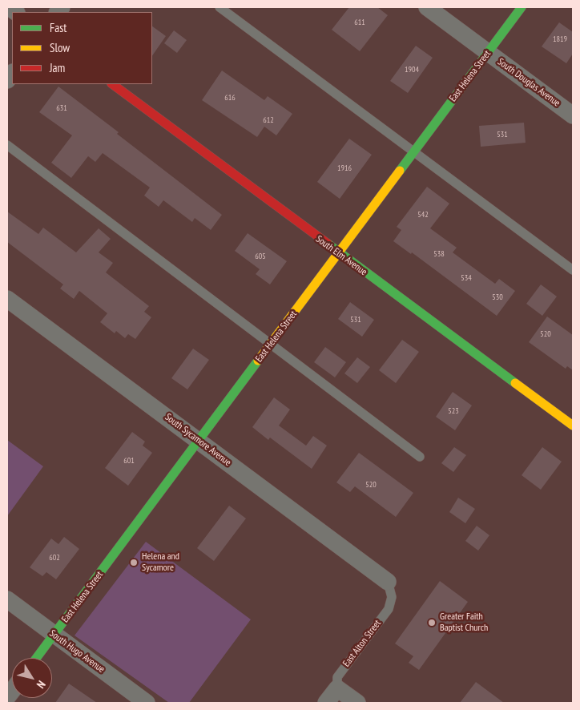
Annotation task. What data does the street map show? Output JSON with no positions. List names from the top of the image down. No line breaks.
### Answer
{"streets":{"street":["East Helena Street","South Douglas Avenue","South Elm Avenue","South Sycamore Avenue","East Alton Street","South Hugo Avenue"]},"crossings":[["East Helena Street","South Douglas Avenue"],["East Helena Street","South Elm Avenue"],["East Helena Street","South Sycamore Avenue"],["East Helena Street","South Hugo Avenue"],["South Sycamore Avenue","East Alton Street"]],"places":["Helena and Sycamore","Greater Faith Baptist Church"],"house_numbers":["611","1819","1904","616","631","612","531","1916","542","538","605","534","530","531","520","523","601","520","602"],"legend":["Fast","Slow","Jam"],"north":"bottom right"}
